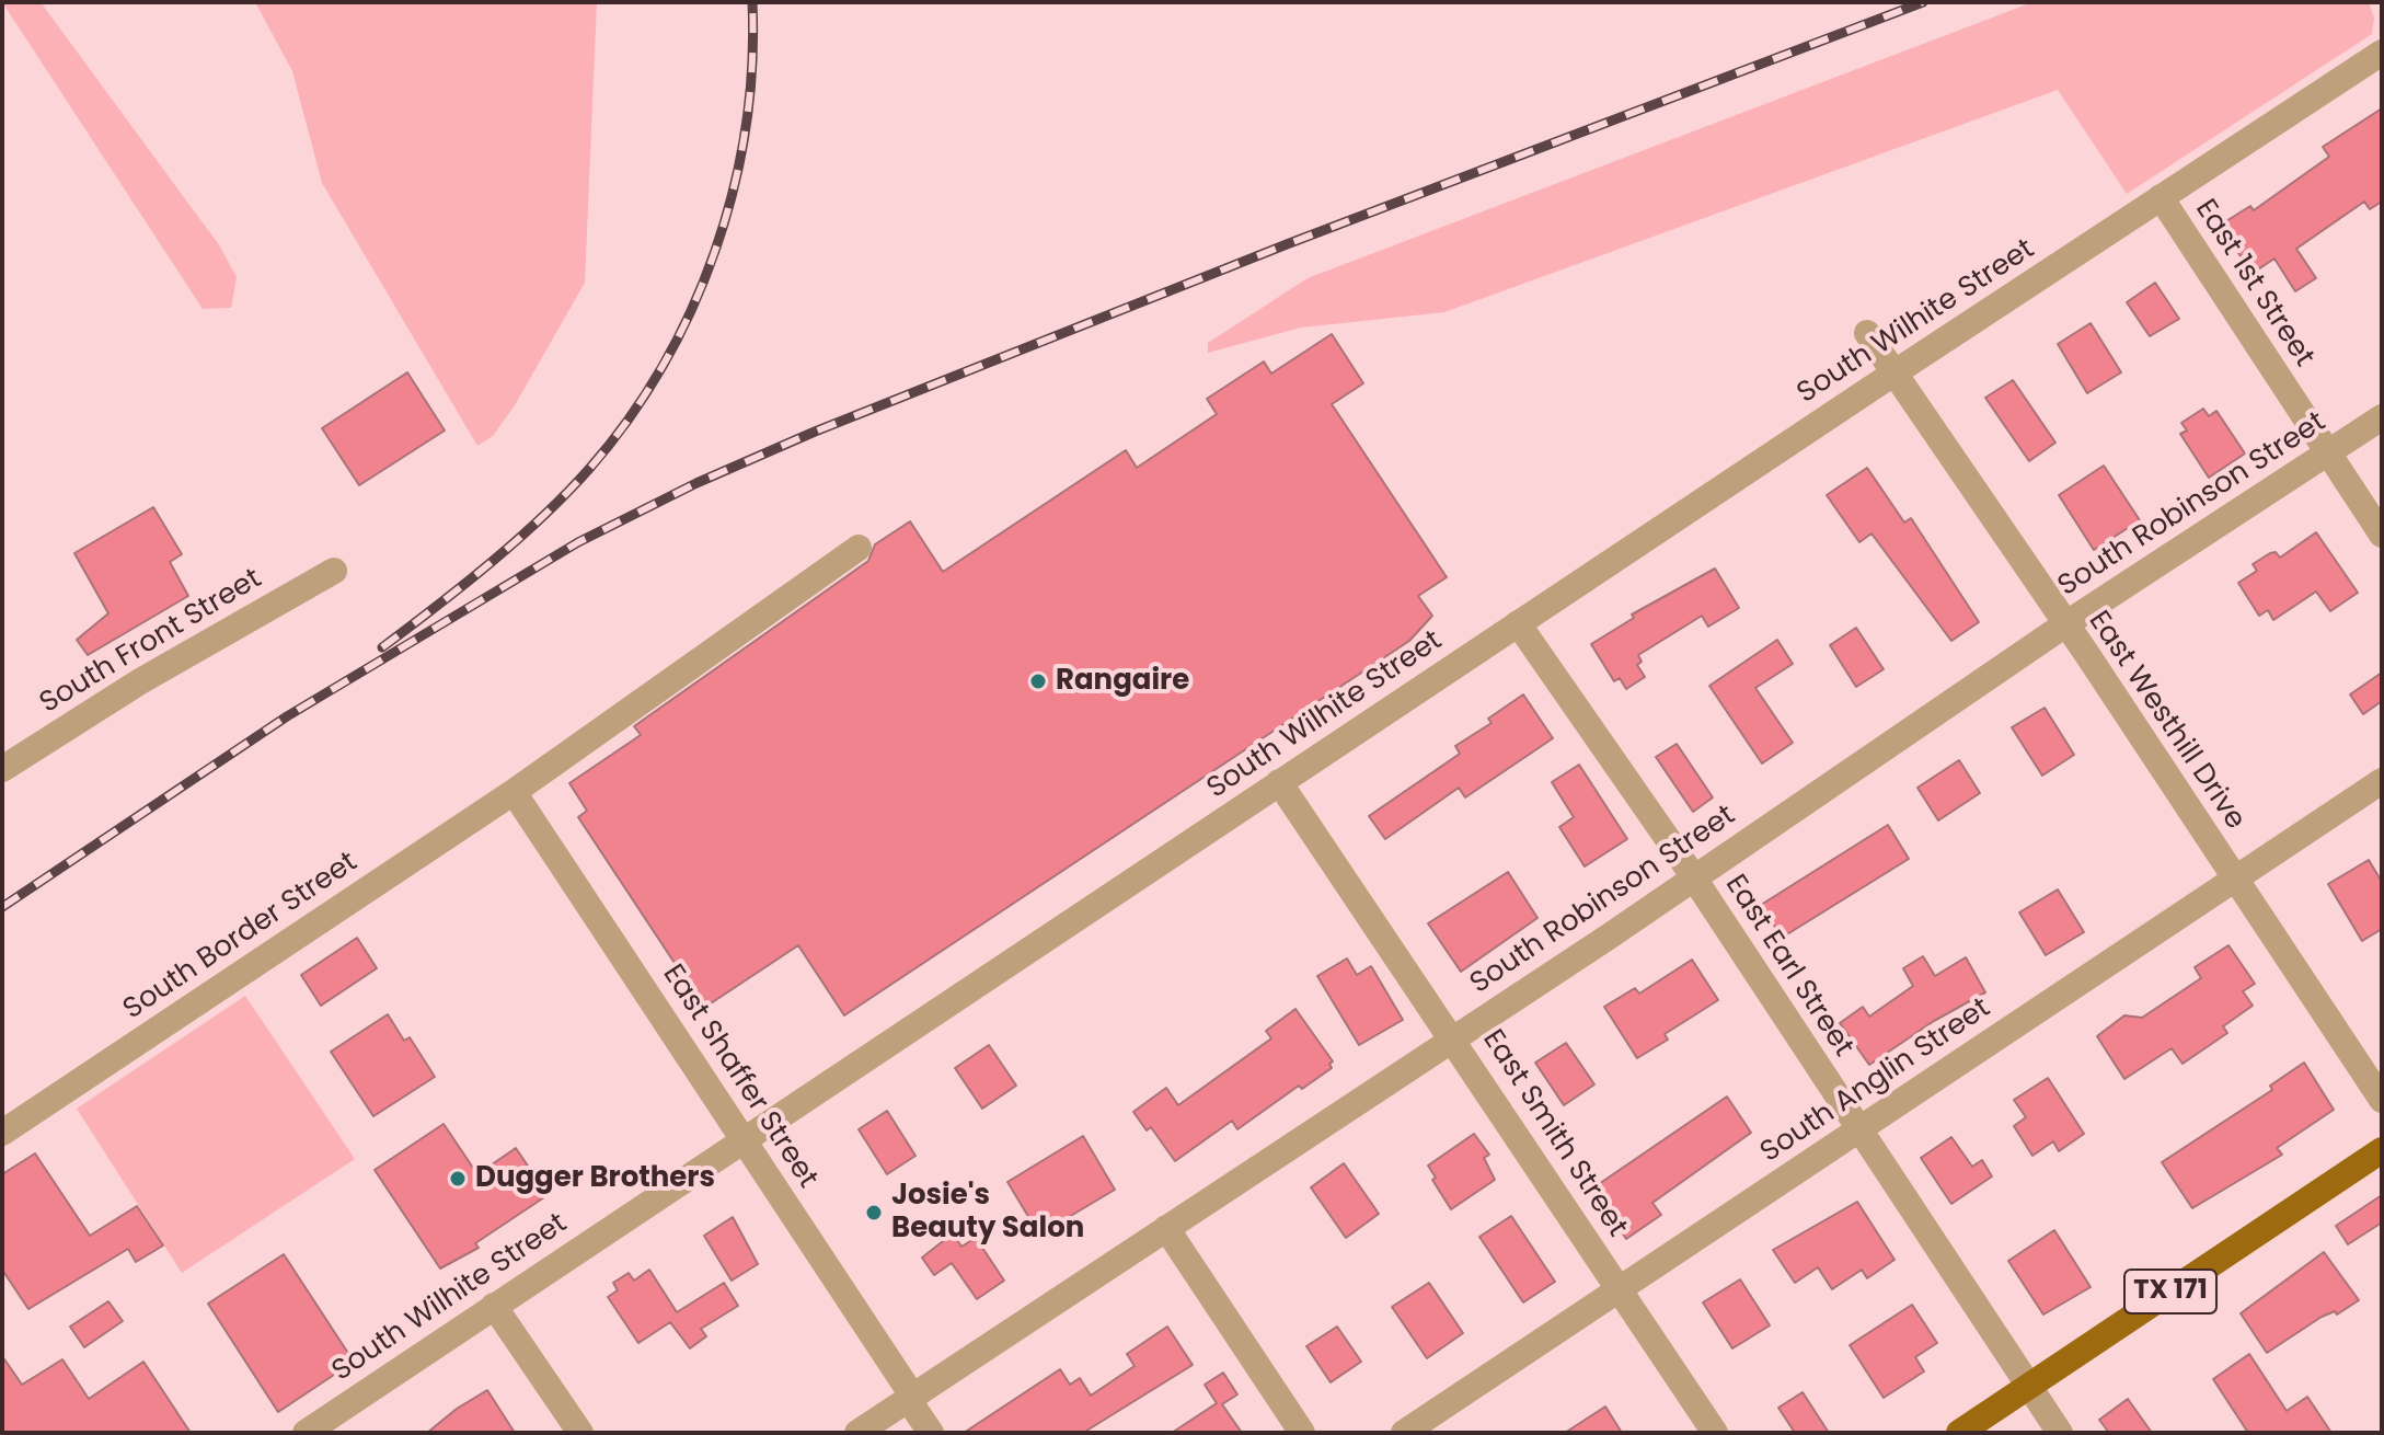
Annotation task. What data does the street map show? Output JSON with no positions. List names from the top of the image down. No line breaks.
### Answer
{"streets":{"main road":["TX 171"],"street":["East 1st Street","South Wilhite Street","South Robinson Street","South Front Street","East Westhill Drive","South Border Street","East Earl Street","East Shaffer Street","South Anglin Street","East Smith Street"]},"crossings":[["East 1st Street","South Wilhite Street"],["East 1st Street","South Robinson Street"],["South Wilhite Street","East Westhill Drive"],["South Wilhite Street","East Earl Street"],["South Wilhite Street","East Shaffer Street"],["South Wilhite Street","East Smith Street"],["South Robinson Street","East Westhill Drive"],["South Robinson Street","East Earl Street"],["South Robinson Street","East Shaffer Street"],["South Robinson Street","East Smith Street"],["East Westhill Drive","South Anglin Street"],["South Border Street","East Shaffer Street"],["East Earl Street","South Anglin Street"],["East Earl Street","TX 171"],["South Anglin Street","East Smith Street"]],"places":["Rangaire","Dugger Brothers","Josie's Beauty Salon"]}
